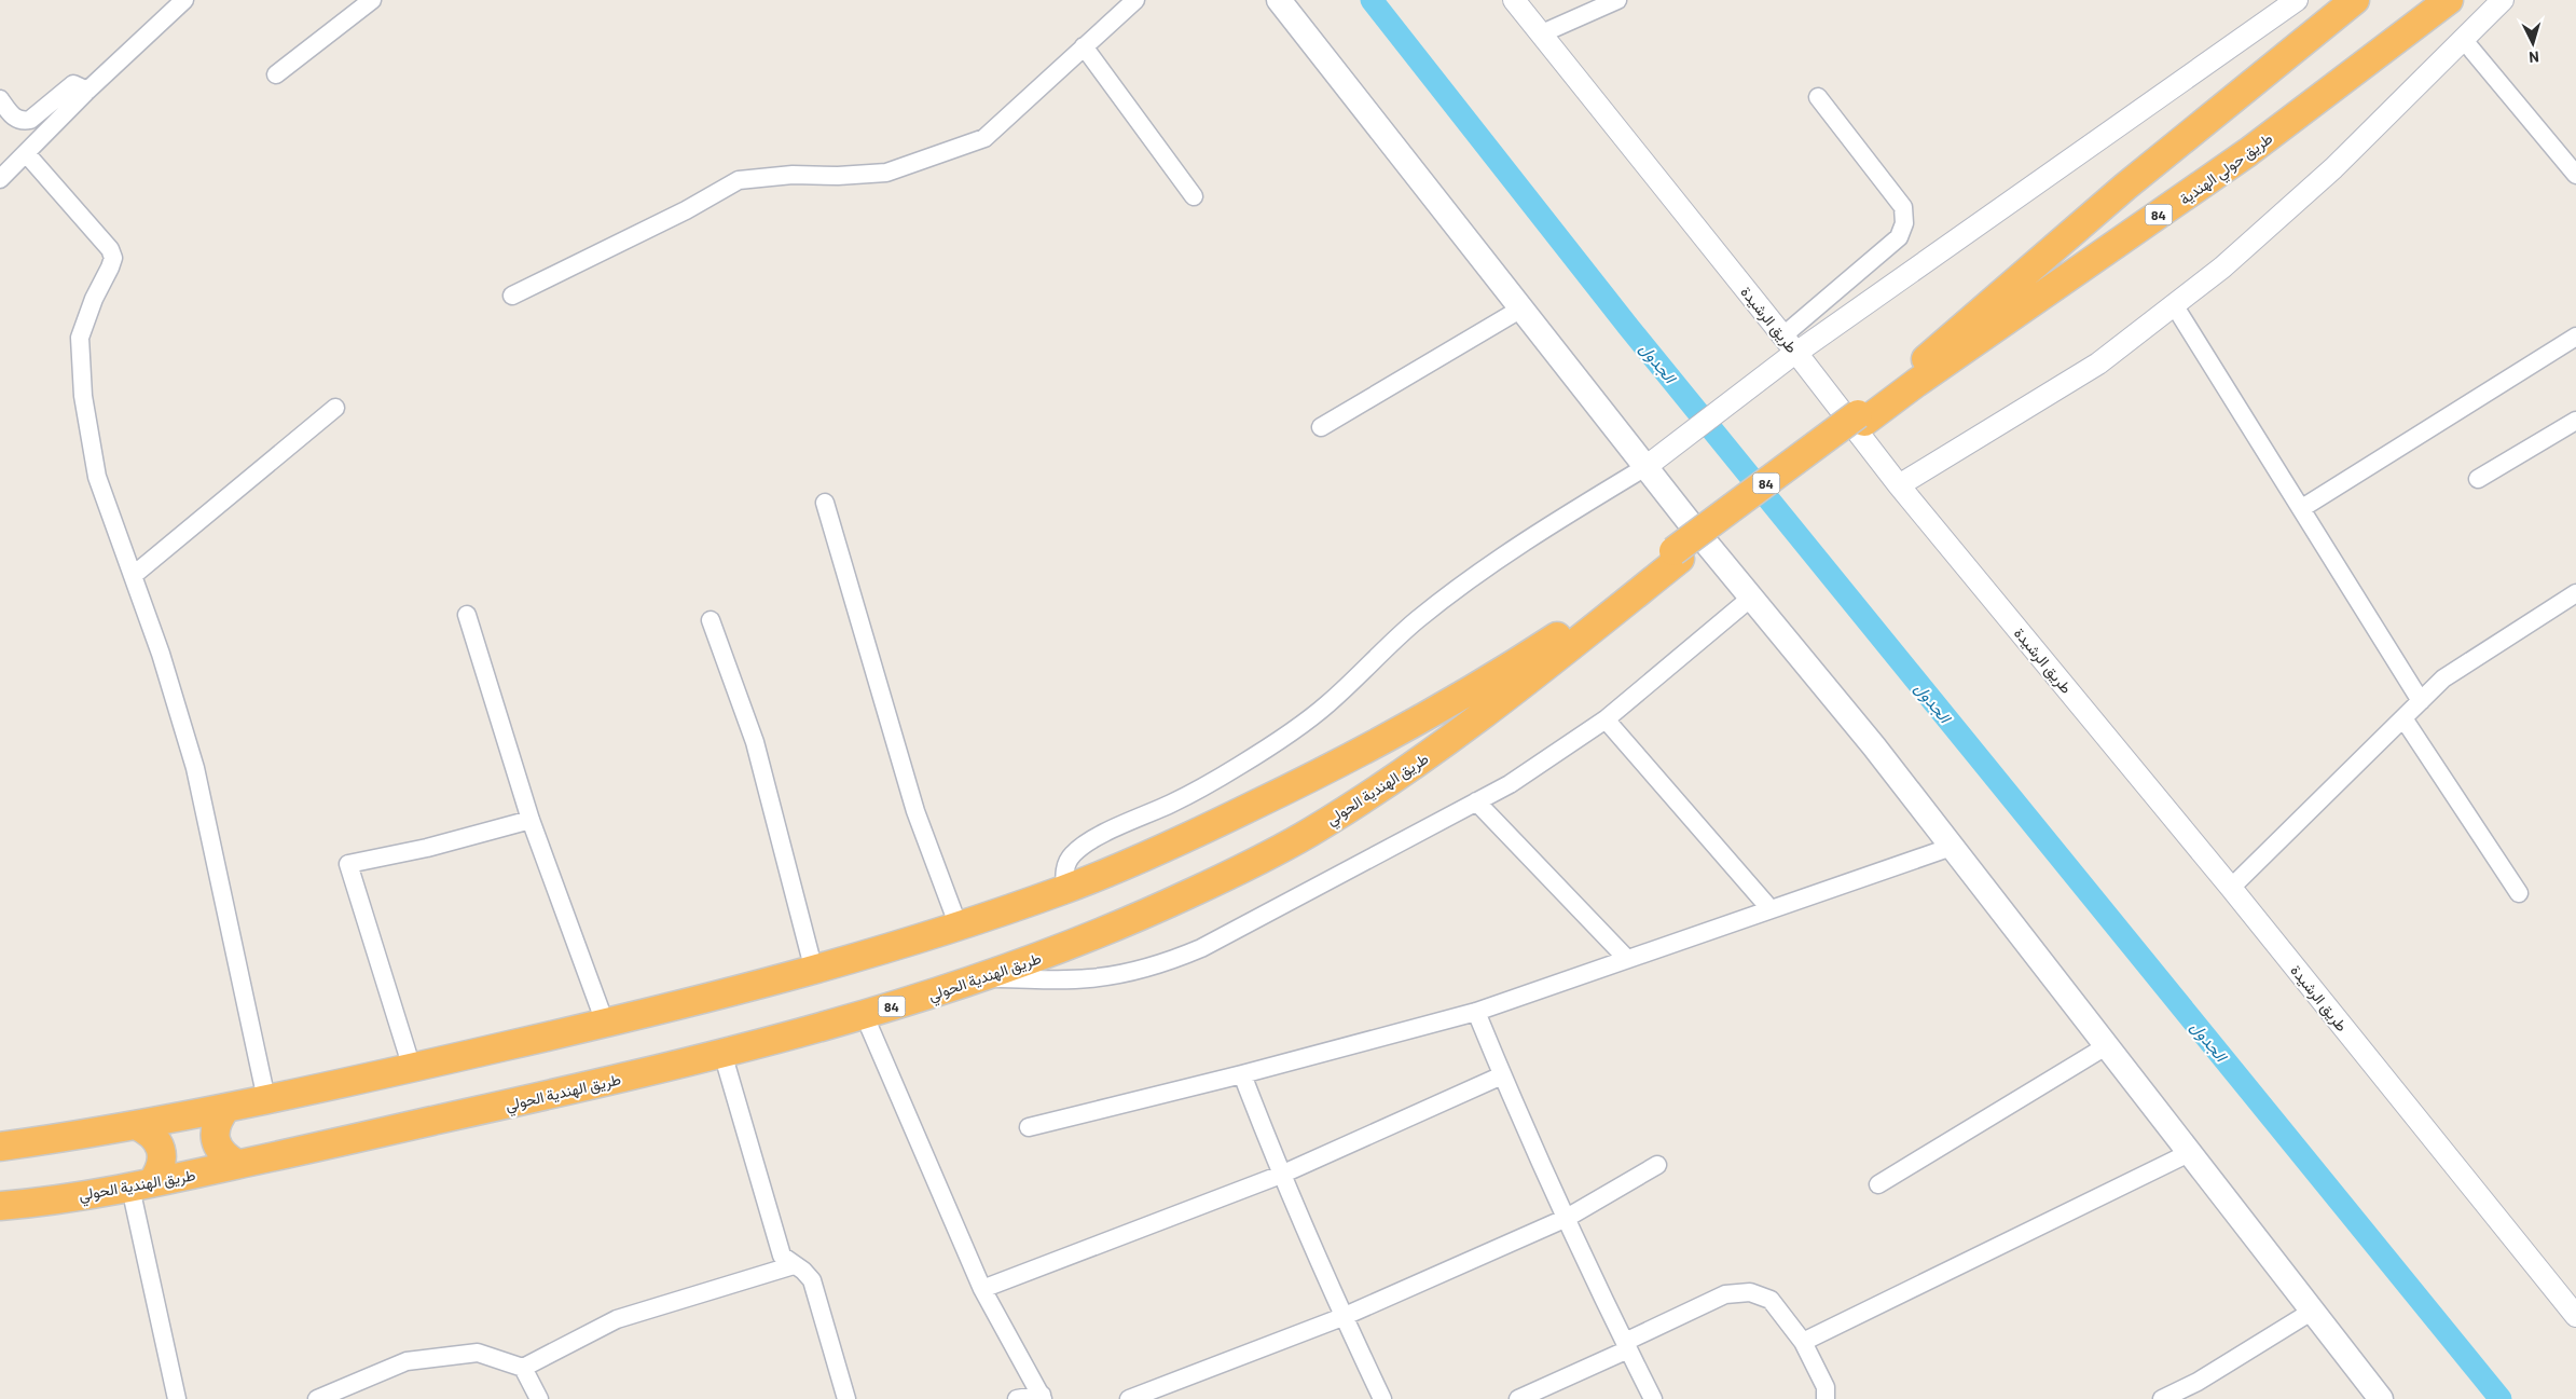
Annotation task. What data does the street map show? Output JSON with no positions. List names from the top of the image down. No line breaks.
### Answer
{"streets":{"highway":["طريق حولي الهندية","84","طريق الهندية الحولي"],"street":["طريق الرشيدة"]},"crossings":[["طريق حولي الهندية","84"],["84","طريق الهندية الحولي"]],"water":["الجدول"],"north":"bottom"}
